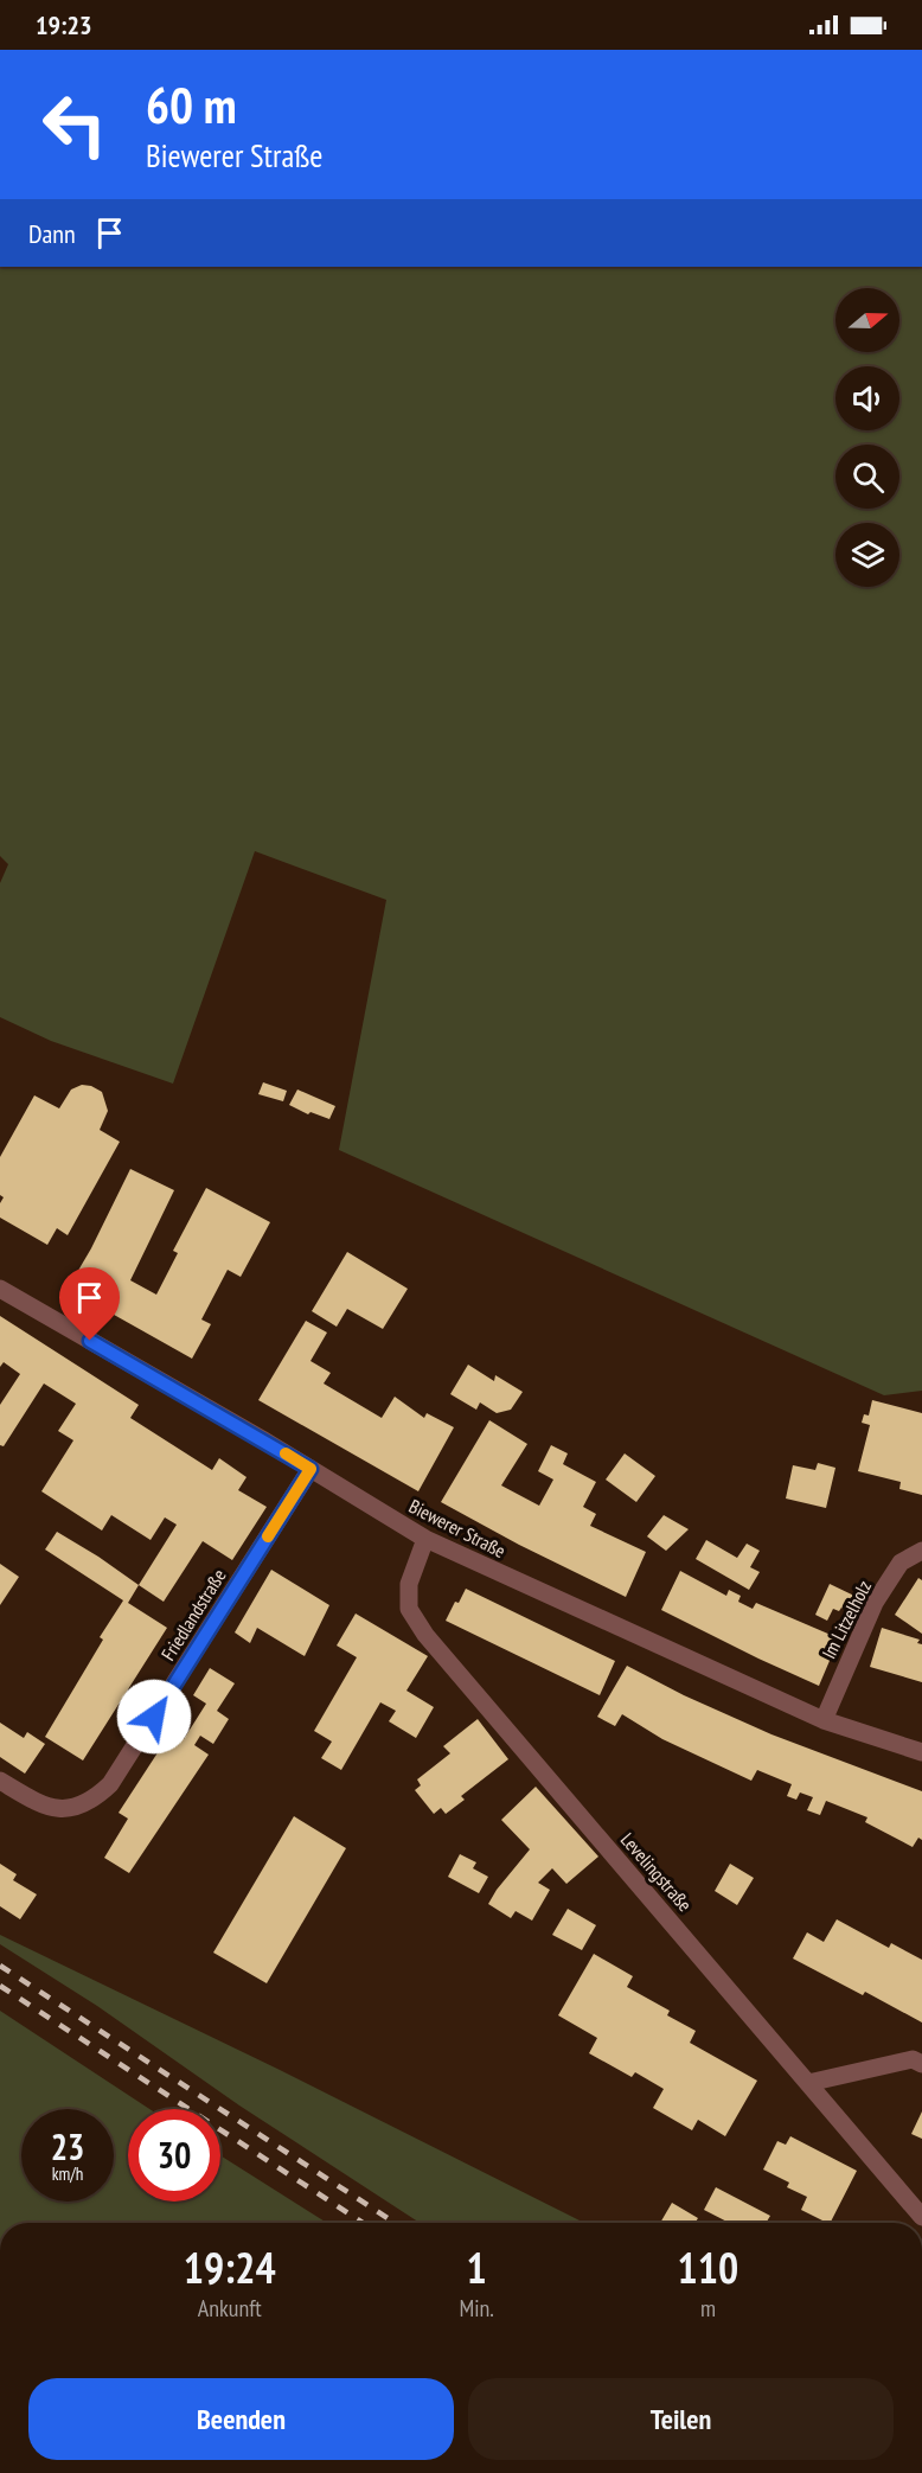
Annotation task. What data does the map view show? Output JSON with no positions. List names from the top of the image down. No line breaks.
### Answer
{"streets":{"street":["Biewerer Straße","Friedlandstraße","Im Litzelholz","Levelingstraße"]},"crossings":[["Biewerer Straße","Friedlandstraße"],["Biewerer Straße","Im Litzelholz"],["Biewerer Straße","Levelingstraße"]],"north":"right","page":{"status":"19:23","turn":["60 m","Biewerer Straße"],"then":"Dann","speed":"23 km/h","limit":"30","eta":["19:24","Ankunft","1","Min.","110","m"],"buttons":["Beenden","Teilen"]}}
